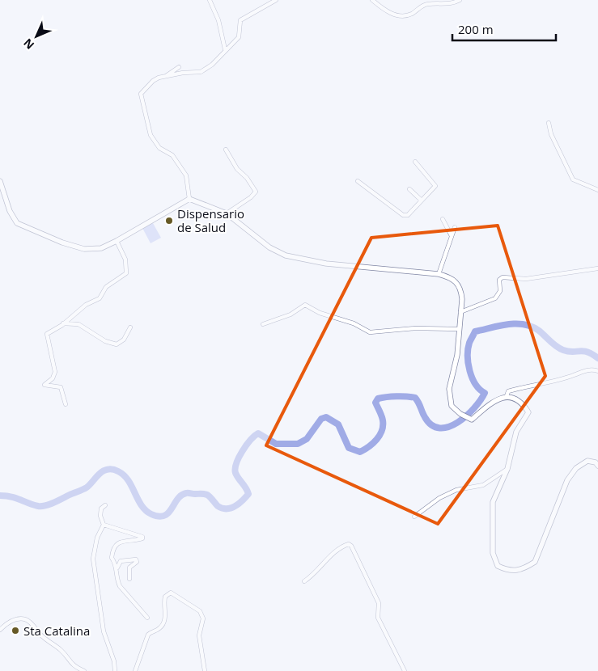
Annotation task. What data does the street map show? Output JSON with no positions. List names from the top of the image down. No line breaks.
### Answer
{"places":["Dispensario de Salud","Sta Catalina"],"scale_bar":"200 m","north":"bottom left"}
